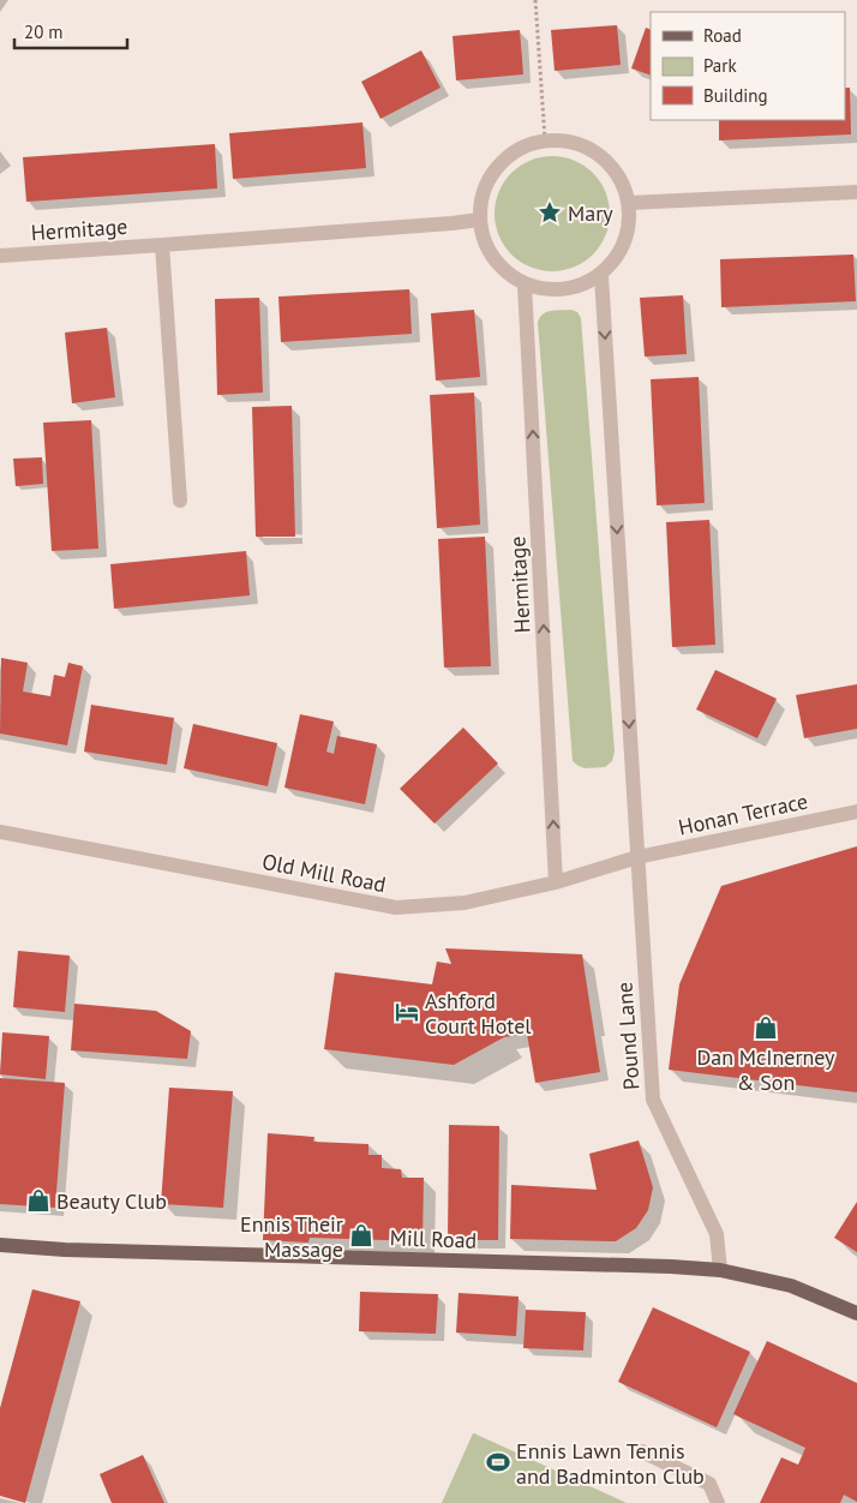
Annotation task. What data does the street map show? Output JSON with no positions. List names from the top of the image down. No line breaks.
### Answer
{"streets":{"main road":["Mill Road"],"street":["Hermitage","Honan Terrace","Old Mill Road","Pound Lane"]},"crossings":[["Hermitage","Old Mill Road"],["Honan Terrace","Old Mill Road"],["Honan Terrace","Pound Lane"],["Old Mill Road","Pound Lane"],["Pound Lane","Mill Road"]],"places":{"place":["Mary"],"hotel":["Ashford Court Hotel"],"shop":["Dan McInerney & Son","Beauty Club","Ennis Their Massage"],"sports":["Ennis Lawn Tennis and Badminton Club"]},"legend":["Road","Park","Building"],"scale_bar":"20 m"}
